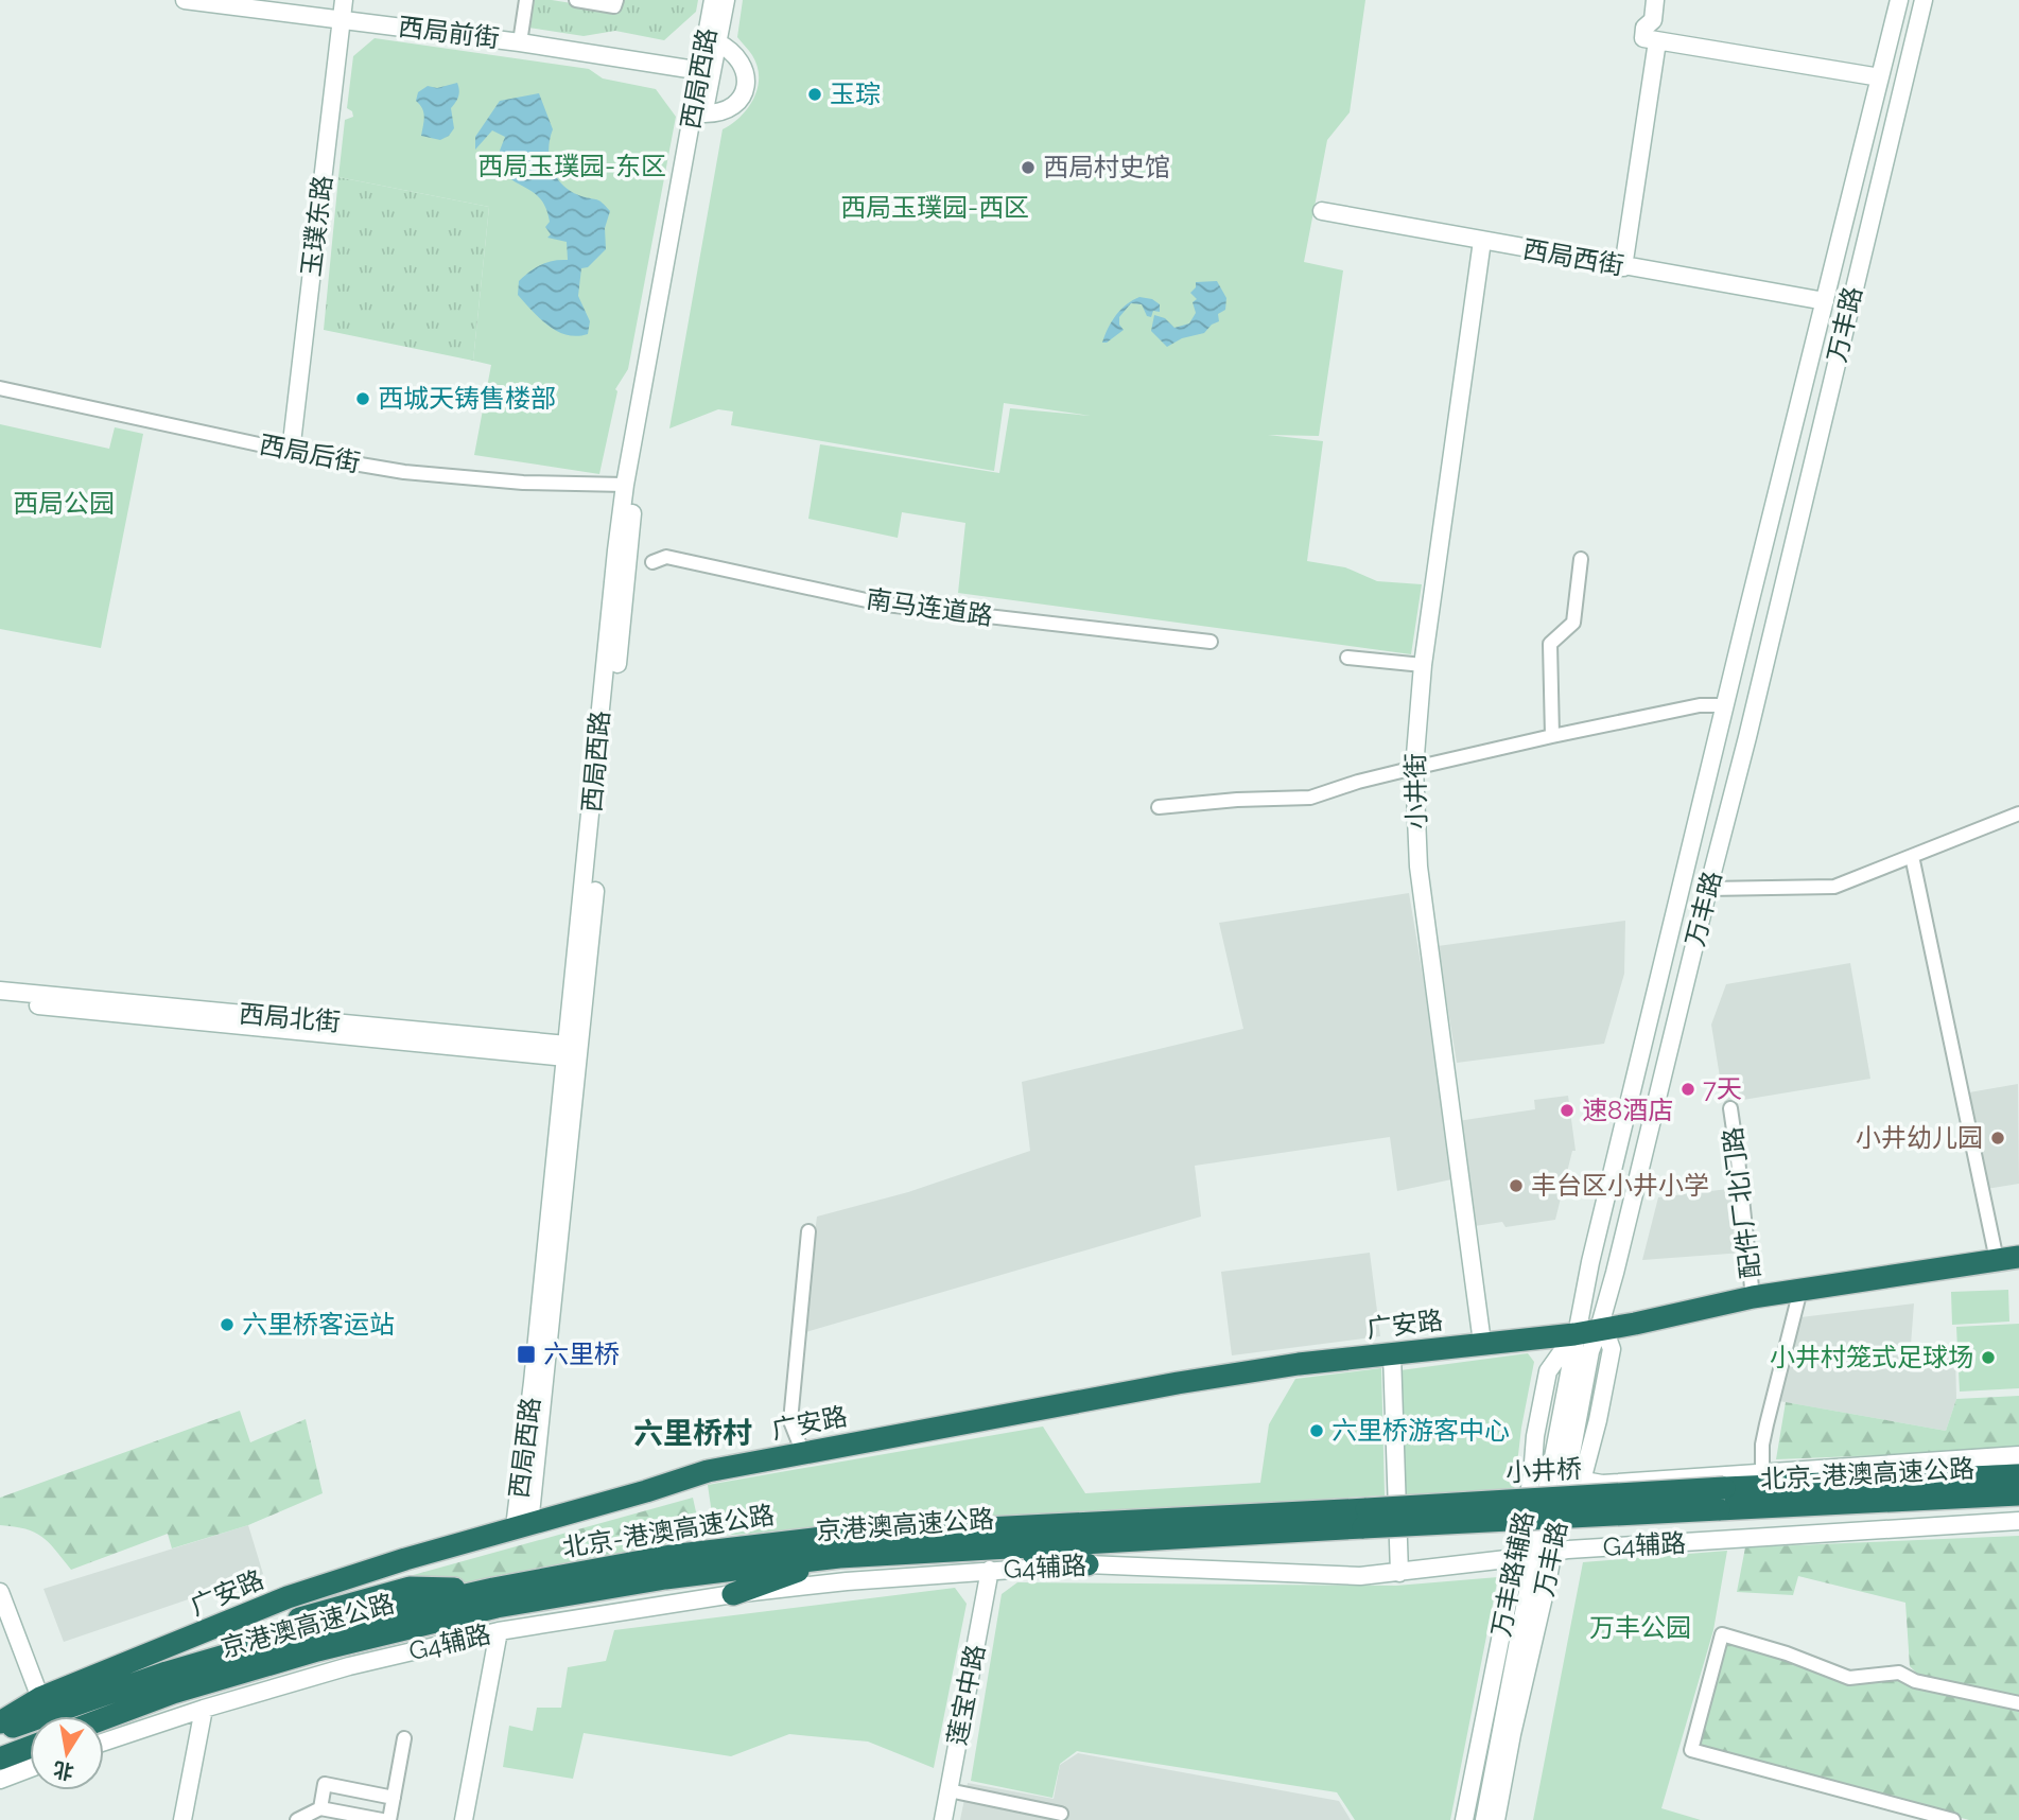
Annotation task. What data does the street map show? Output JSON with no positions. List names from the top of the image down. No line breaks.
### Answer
{"streets":{"highway":["广安路","小井桥","北京-港澳高速公路","京港澳高速公路"],"street":["西局前街","西局西路","玉璞东路","西局西街","万丰路","西局后街","南马连道路","小井街","西局北街","配件厂北门路","G4辅路","万丰路辅路","莲宝中路"]},"crossings":[["西局前街","西局西路"],["西局前街","玉璞东路"],["西局西路","西局后街"],["西局西路","西局北街"],["西局西路","广安路"],["玉璞东路","西局后街"],["西局西街","万丰路"],["西局西街","小井街"],["万丰路","广安路"],["万丰路","G4辅路"],["万丰路","万丰路辅路"],["小井街","广安路"],["小井桥","北京-港澳高速公路"],["小井桥","京港澳高速公路"],["北京-港澳高速公路","京港澳高速公路"],["G4辅路","万丰路辅路"],["G4辅路","莲宝中路"]],"districts":["六里桥村"],"parks":["西局玉璞园-东区","西局玉璞园-西区","西局公园","万丰公园"],"places":{"other":["玉琮","西局村史馆","西城天铸售楼部","7天","速8酒店","小井幼儿园","丰台区小井小学","六里桥客运站","小井村笼式足球场","六里桥游客中心"],"transit":["六里桥"]},"north":"bottom"}
